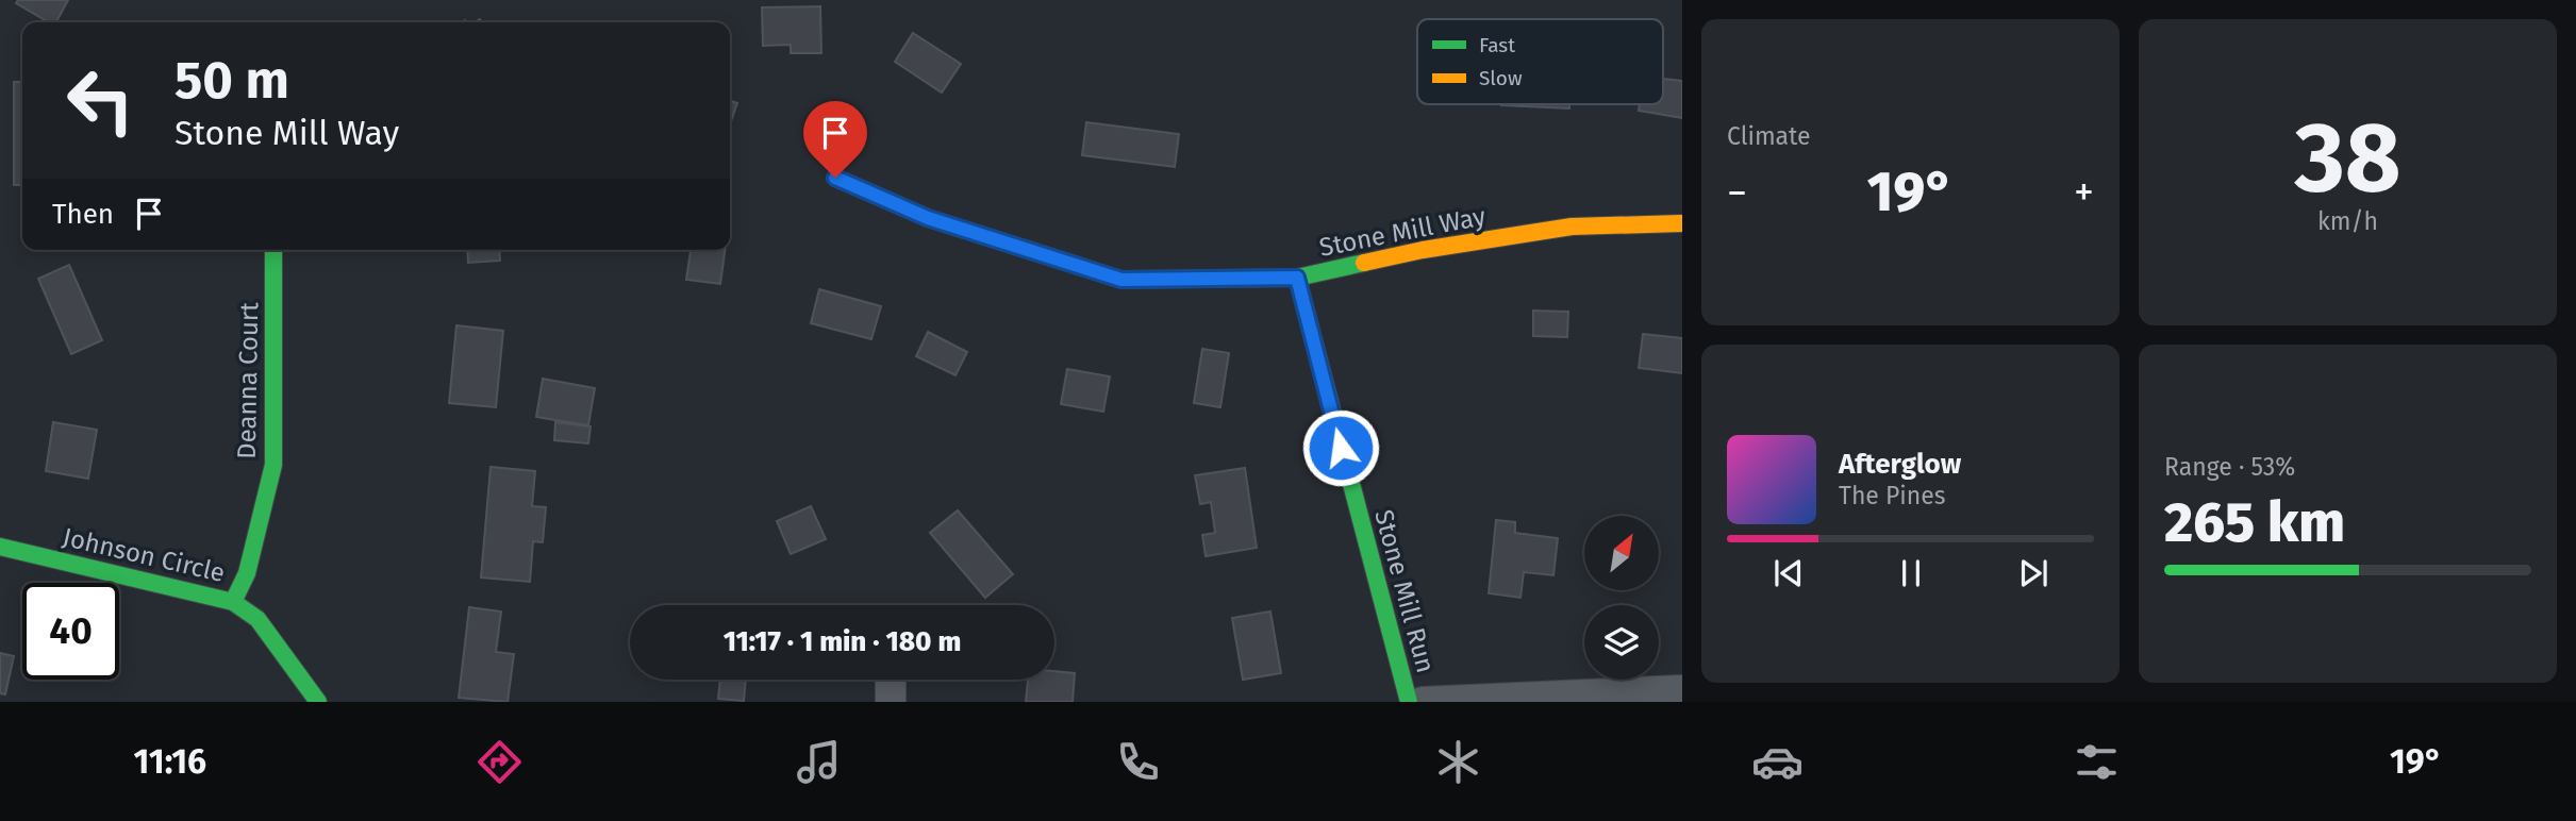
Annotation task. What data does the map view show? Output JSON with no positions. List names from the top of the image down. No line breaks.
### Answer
{"streets":{"street":["Stone Mill Way","Deanna Court","Johnson Circle","Stone Mill Run"]},"crossings":[["Stone Mill Way","Stone Mill Run"],["Deanna Court","Johnson Circle"]],"legend":["Fast","Slow"],"north":"top right","page":{"tile":["Climate",["38","km/h"],["Range · 53%","265 km"]],"turn":["50 m","Stone Mill Way"],"heat":["−","19°","+"],"then":"Then","song":["Afterglow","The Pines"],"limit":"40","trip":"11:17 · 1 min · 180 m","tabs":["11:16","19°"]}}
